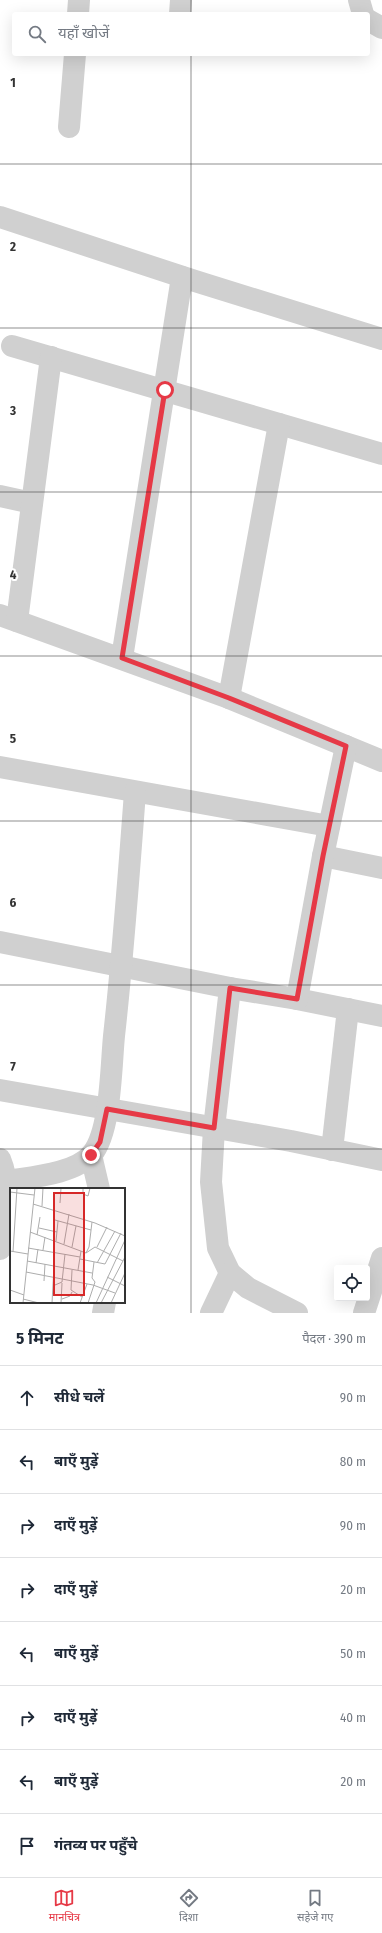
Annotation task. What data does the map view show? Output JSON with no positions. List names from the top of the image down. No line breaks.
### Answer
{"page":{"search":"यहाँ खोजें","heading":["5 मिनट","पैदल · 390 m"],"list":[["सीधे चलें","90 m"],["बाएँ मुड़ें","80 m"],["दाएँ मुड़ें","90 m"],["दाएँ मुड़ें","20 m"],["बाएँ मुड़ें","50 m"],["दाएँ मुड़ें","40 m"],["बाएँ मुड़ें","20 m"],"गंतव्य पर पहुँचे"],"nav":["मानचित्र","दिशा","सहेजे गए"]},"grid":{"rows":["1","2","3","4","5","6","7"]}}
